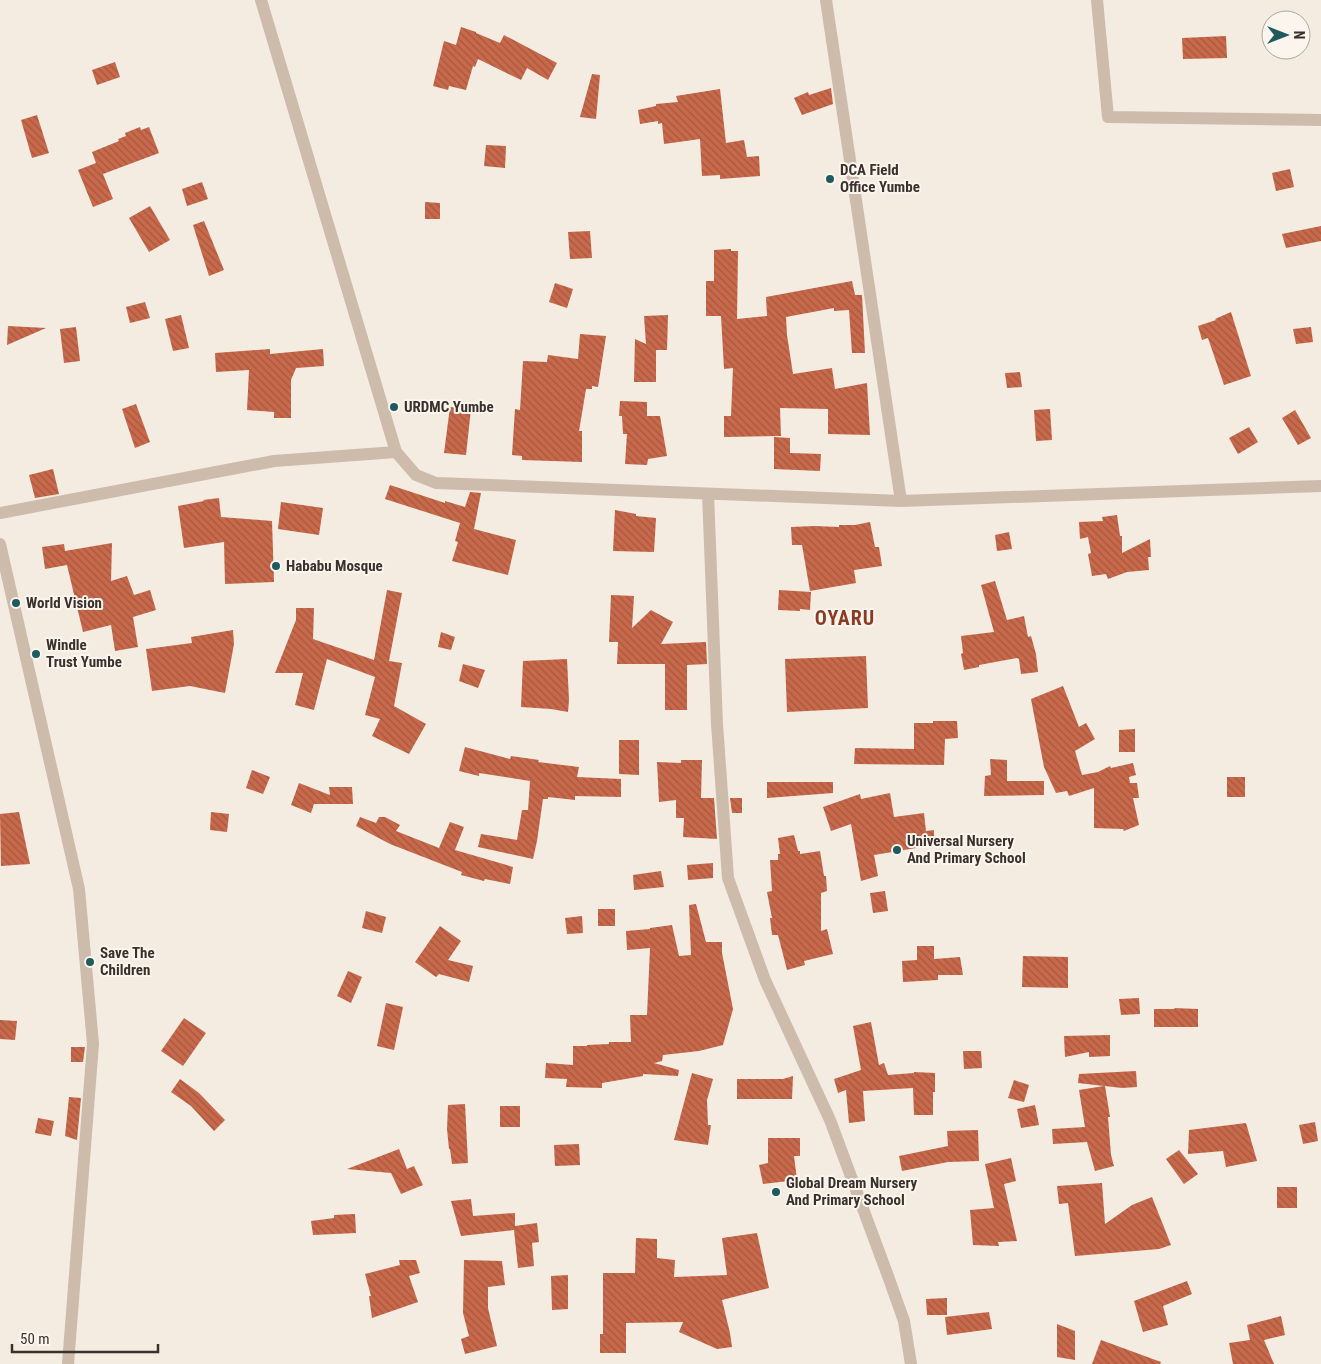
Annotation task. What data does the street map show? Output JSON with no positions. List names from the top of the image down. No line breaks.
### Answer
{"districts":["OYARU"],"places":["DCA Field Office Yumbe","URDMC Yumbe","Hababu Mosque","World Vision","Windle Trust Yumbe","Universal Nursery And Primary School","Save The Children","Global Dream Nursery And Primary School"],"scale_bar":"50 m","north":"right"}
